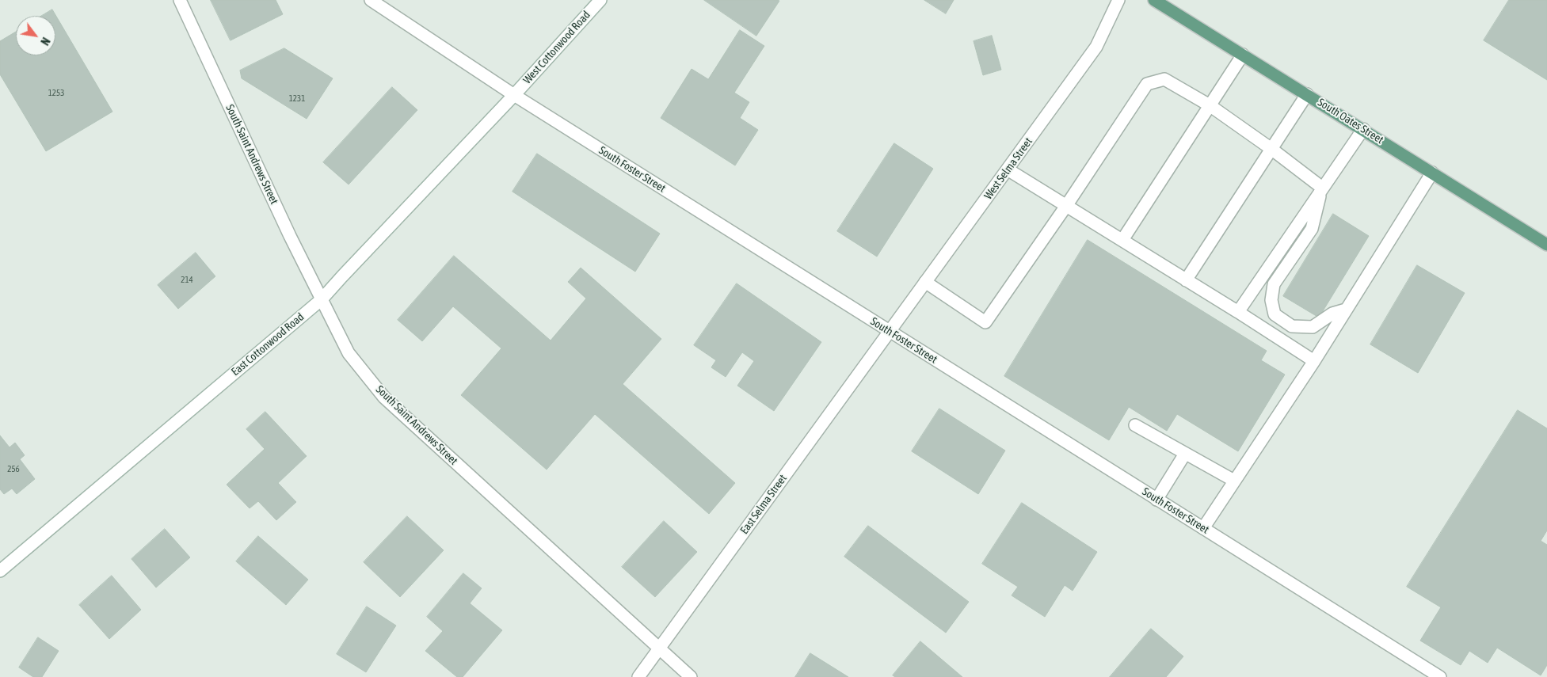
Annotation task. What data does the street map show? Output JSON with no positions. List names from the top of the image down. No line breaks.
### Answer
{"streets":{"main road":["South Oates Street"],"street":["West Cottonwood Road","South Saint Andrews Street","West Selma Street","South Foster Street","East Cottonwood Road","East Selma Street"]},"crossings":[["West Cottonwood Road","South Foster Street"],["West Cottonwood Road","East Cottonwood Road"],["South Saint Andrews Street","East Cottonwood Road"],["South Saint Andrews Street","East Selma Street"],["West Selma Street","South Foster Street"],["West Selma Street","East Selma Street"],["South Foster Street","East Cottonwood Road"],["South Foster Street","East Selma Street"]],"house_numbers":["1253","1231","214","256"],"north":"bottom right"}
